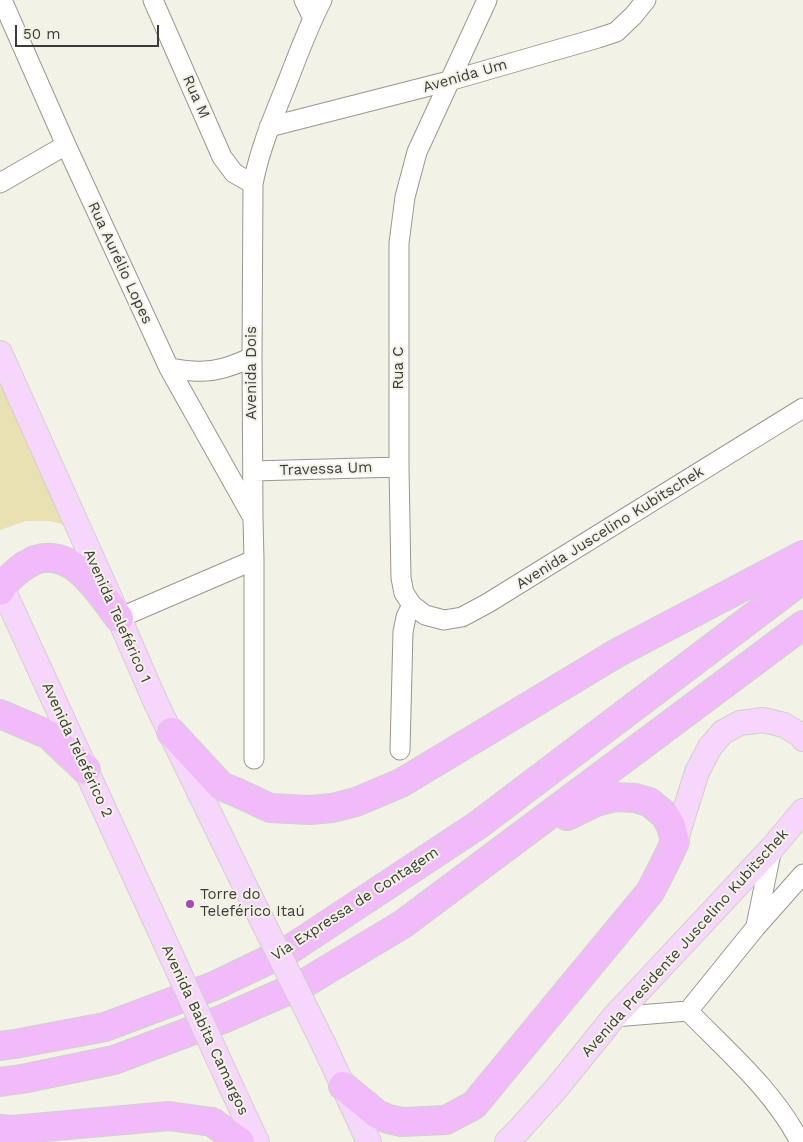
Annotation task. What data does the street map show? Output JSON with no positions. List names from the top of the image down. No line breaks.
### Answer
{"streets":{"highway":["Via Expressa de Contagem"],"main road":["Avenida Teleférico 1","Avenida Teleférico 2","Avenida Presidente Juscelino Kubitschek","Avenida Babita Camargos"],"street":["Avenida Um","Rua M","Rua Aurélio Lopes","Rua C","Avenida Dois","Travessa Um","Avenida Juscelino Kubitschek"]},"crossings":[["Avenida Um","Rua C"],["Avenida Um","Avenida Dois"],["Rua M","Avenida Dois"],["Rua Aurélio Lopes","Avenida Dois"],["Rua C","Travessa Um"],["Rua C","Avenida Juscelino Kubitschek"],["Avenida Dois","Travessa Um"],["Avenida Teleférico 2","Avenida Babita Camargos"]],"places":["Torre do Teleférico Itaú"],"scale_bar":"50 m"}
